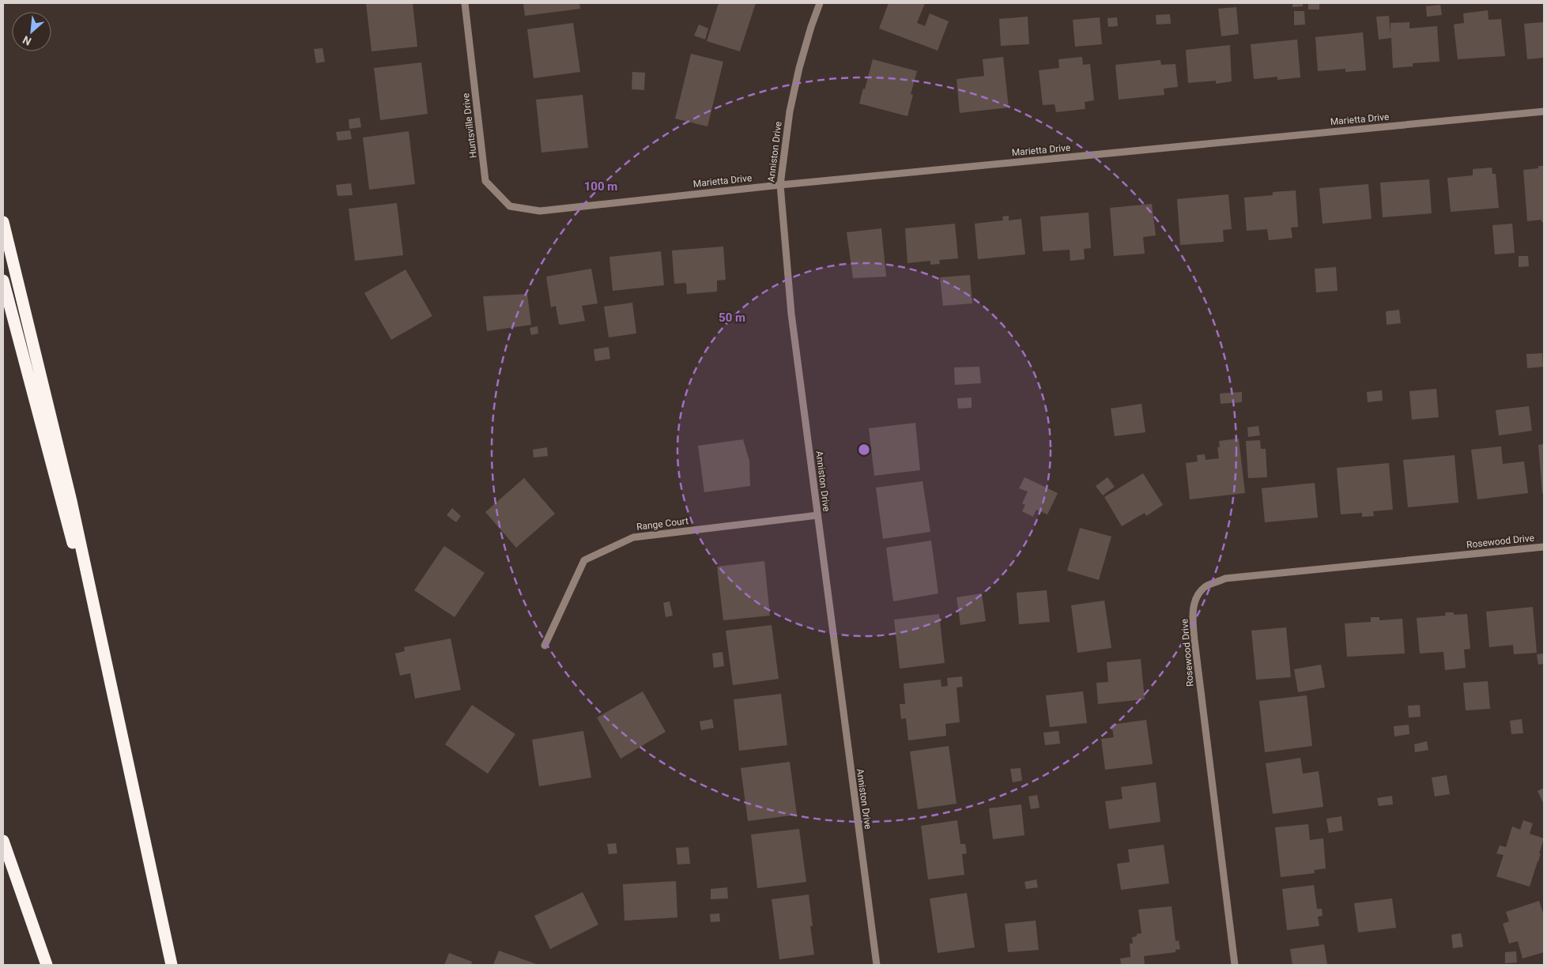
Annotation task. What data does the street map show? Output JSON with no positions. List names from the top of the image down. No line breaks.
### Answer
{"streets":{"street":["Marietta Drive","Huntsville Drive","Anniston Drive","Range Court","Rosewood Drive"]},"crossings":[["Marietta Drive","Huntsville Drive"],["Marietta Drive","Anniston Drive"],["Anniston Drive","Range Court"]],"north":"bottom left","rings":["100 m","50 m"]}
